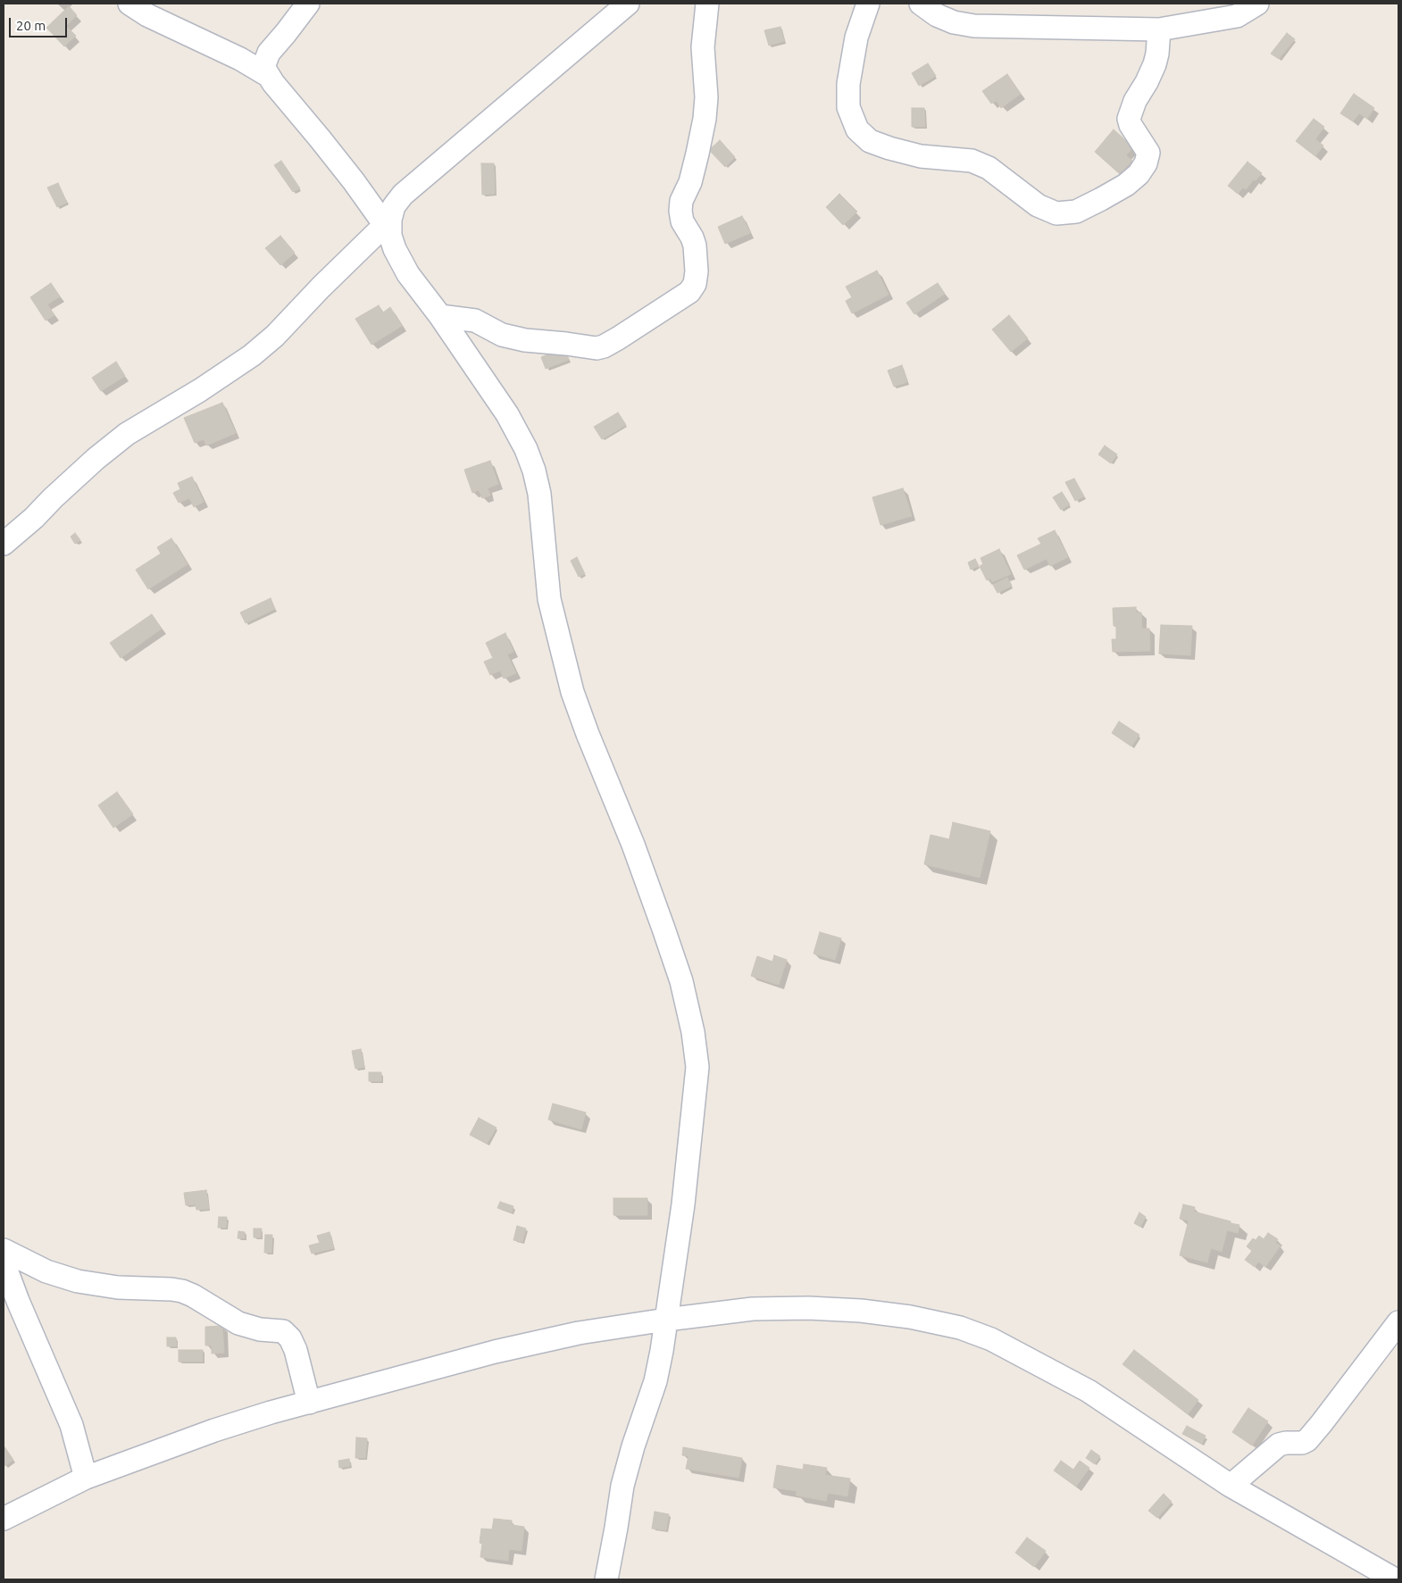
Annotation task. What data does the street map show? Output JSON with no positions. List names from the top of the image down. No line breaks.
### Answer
{"scale_bar":"20 m"}
